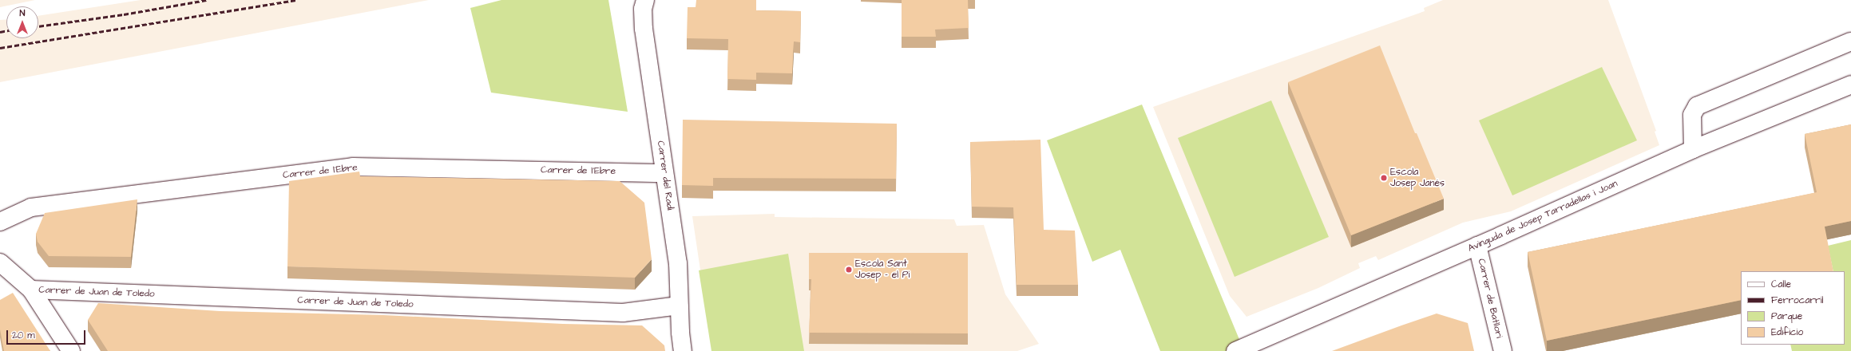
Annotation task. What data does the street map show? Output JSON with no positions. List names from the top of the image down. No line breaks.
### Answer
{"streets":{"street":["Carrer de l'Ebre","Carrer del Radi","Avinguda de Josep Tarradellas i Joan","Carrer de Juan de Toledo","Carrer de Batllori"]},"crossings":[["Carrer de l'Ebre","Carrer del Radi"],["Carrer del Radi","Carrer de Juan de Toledo"],["Avinguda de Josep Tarradellas i Joan","Carrer de Batllori"]],"places":["Escola Josep Janés","Escola Sant Josep - el Pi"],"legend":["Calle","Ferrocarril","Parque","Edificio"],"scale_bar":"20 m","north":"top"}
